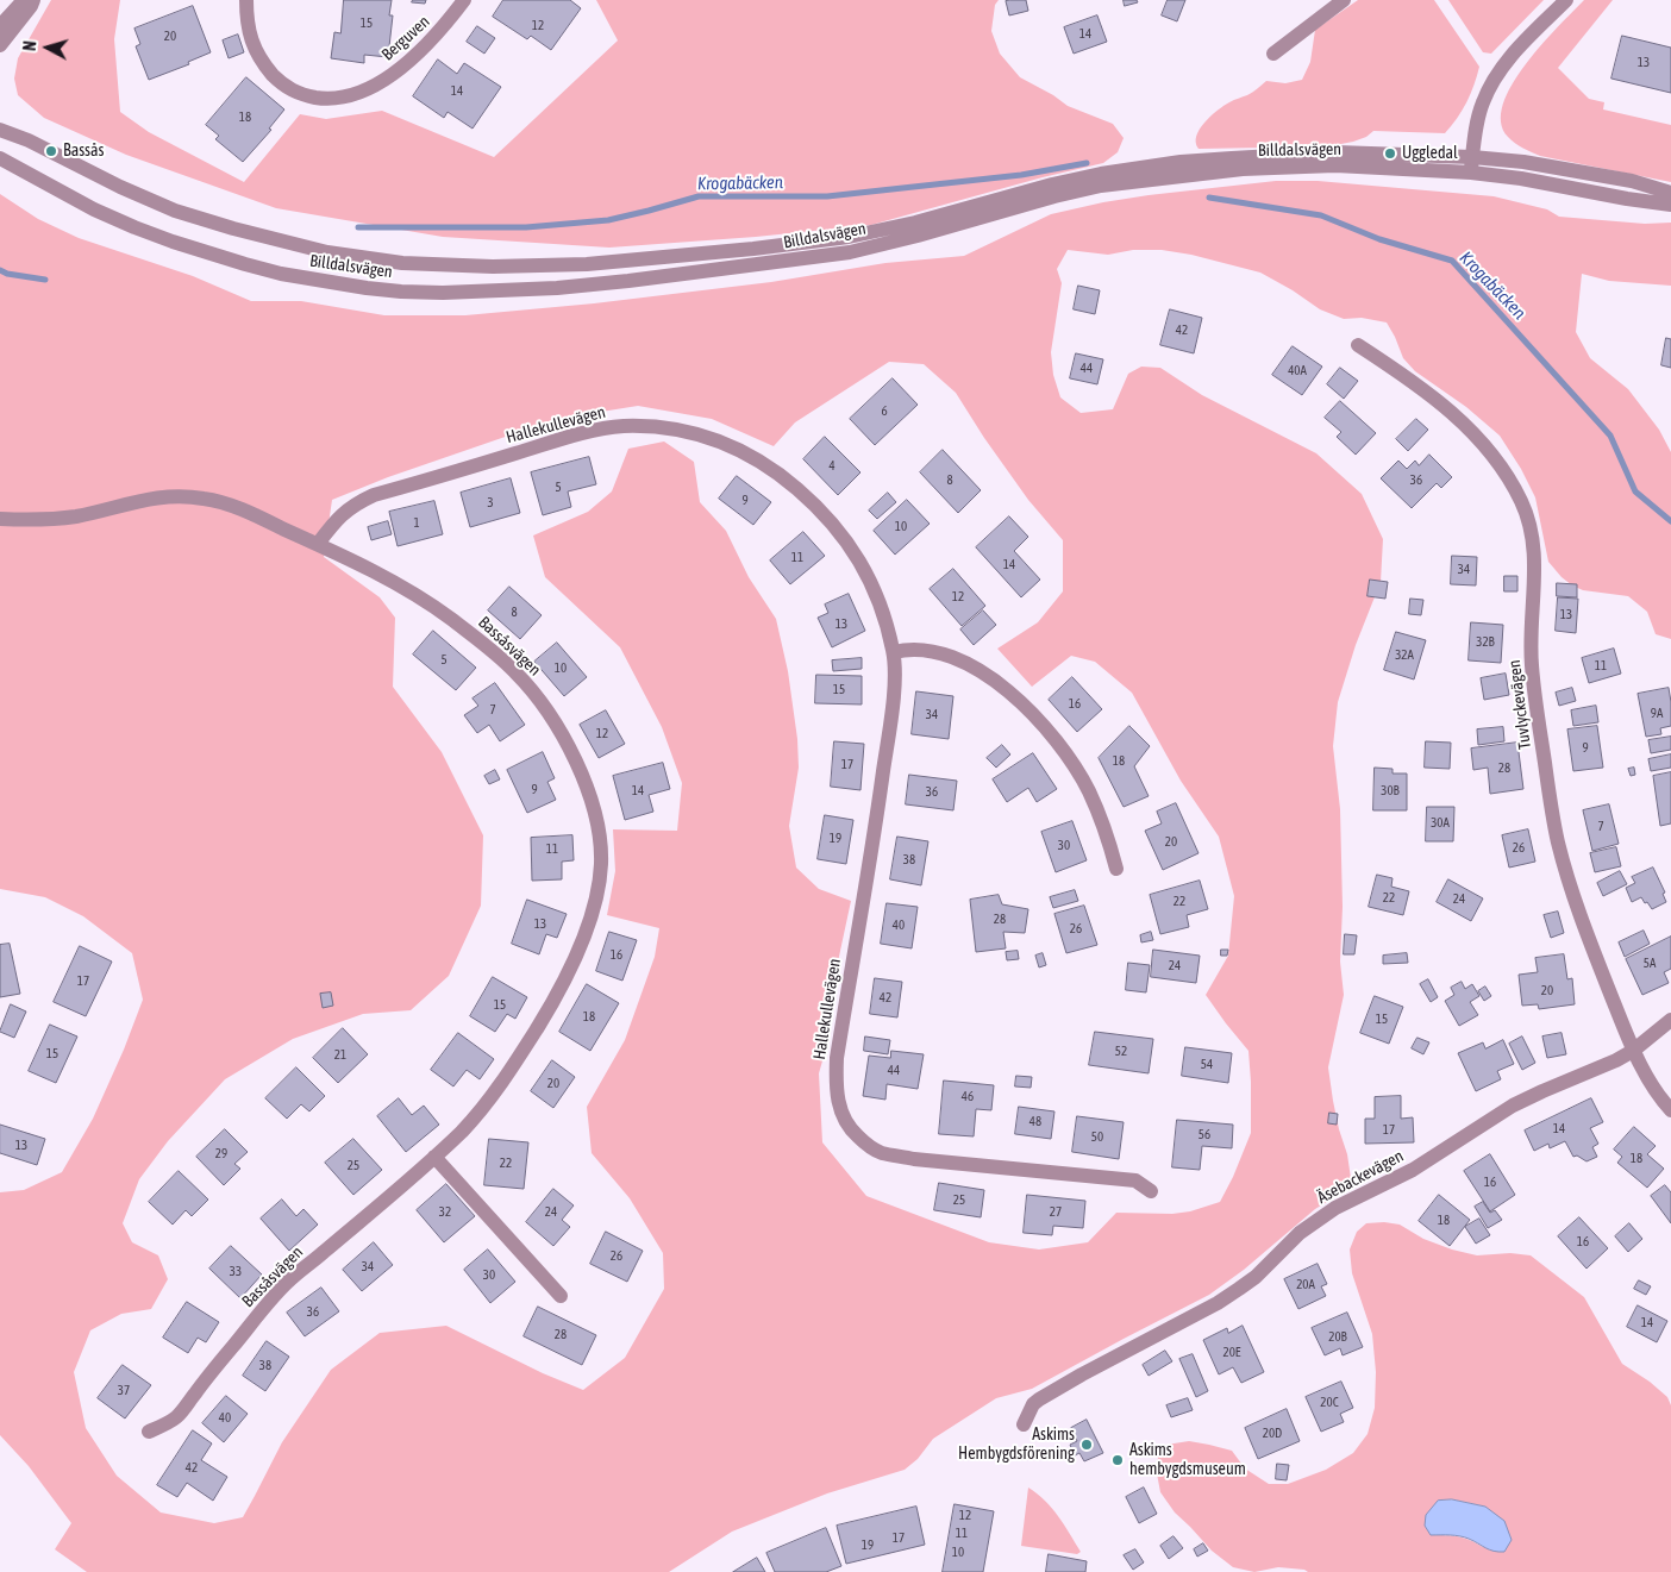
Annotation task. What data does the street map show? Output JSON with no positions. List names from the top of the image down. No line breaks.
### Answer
{"streets":{"street":["Berguven","Billdalsvägen","Hallekullevägen","Bassåsvägen","Tuvlyckevägen","Äsebackevägen"]},"crossings":[["Hallekullevägen","Bassåsvägen"],["Tuvlyckevägen","Äsebackevägen"]],"water":["Krogabäcken"],"places":["Bassås","Uggledal","Askims Hembygdsförening","Askims hembygdsmuseum"],"house_numbers":["15","12","14","20","13","14","18","42","44","40A","6","4","8","36","5","9","3","1","10","11","14","34","12","8","13","13","32B","32A","5","11","10","15","16","7","9A","34","12","9","18","17","28","9","14","30B","36","30A","7","19","20","30","26","11","38","22","24","22","28","13","40","26","16","5A","24","17","20","42","15","18","15","52","15","21","54","44","20","46","48","14","17","56","50","13","29","18","22","25","16","25","32","24","27","18","16","26","34","33","30","20A","36","14","28","20B","20E","38","37","20C","40","20D","42","12","11","17","19","10"],"north":"left"}
